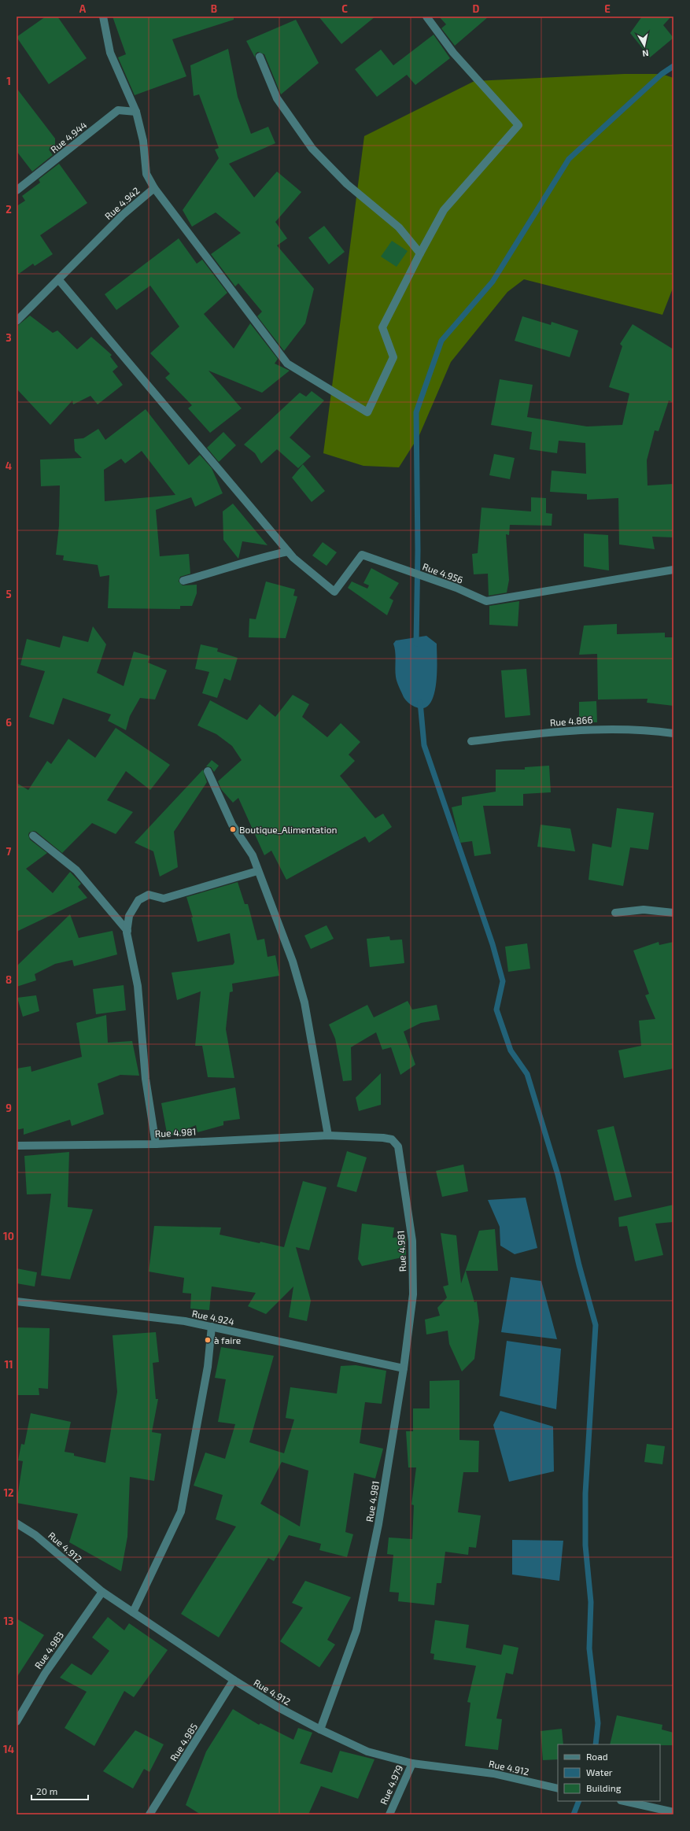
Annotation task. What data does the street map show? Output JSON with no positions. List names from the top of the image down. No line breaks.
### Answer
{"streets":{"street":["Rue 4.944","Rue 4.942","Rue 4.956","Rue 4.866","Rue 4.981","Rue 4.924","Rue 4.912","Rue 4.983","Rue 4.985","Rue 4.979"]},"crossings":[["Rue 4.944","Rue 4.942"],["Rue 4.942","Rue 4.956"],["Rue 4.981","Rue 4.924"],["Rue 4.981","Rue 4.912"],["Rue 4.912","Rue 4.983"],["Rue 4.912","Rue 4.985"],["Rue 4.912","Rue 4.979"]],"places":["Boutique_Alimentation","à faire"],"legend":["Road","Water","Building"],"scale_bar":"20 m","north":"bottom","grid":{"columns":["A","B","C","D","E"],"rows":["1","2","3","4","5","6","7","8","9","10","11","12","13","14"]}}
